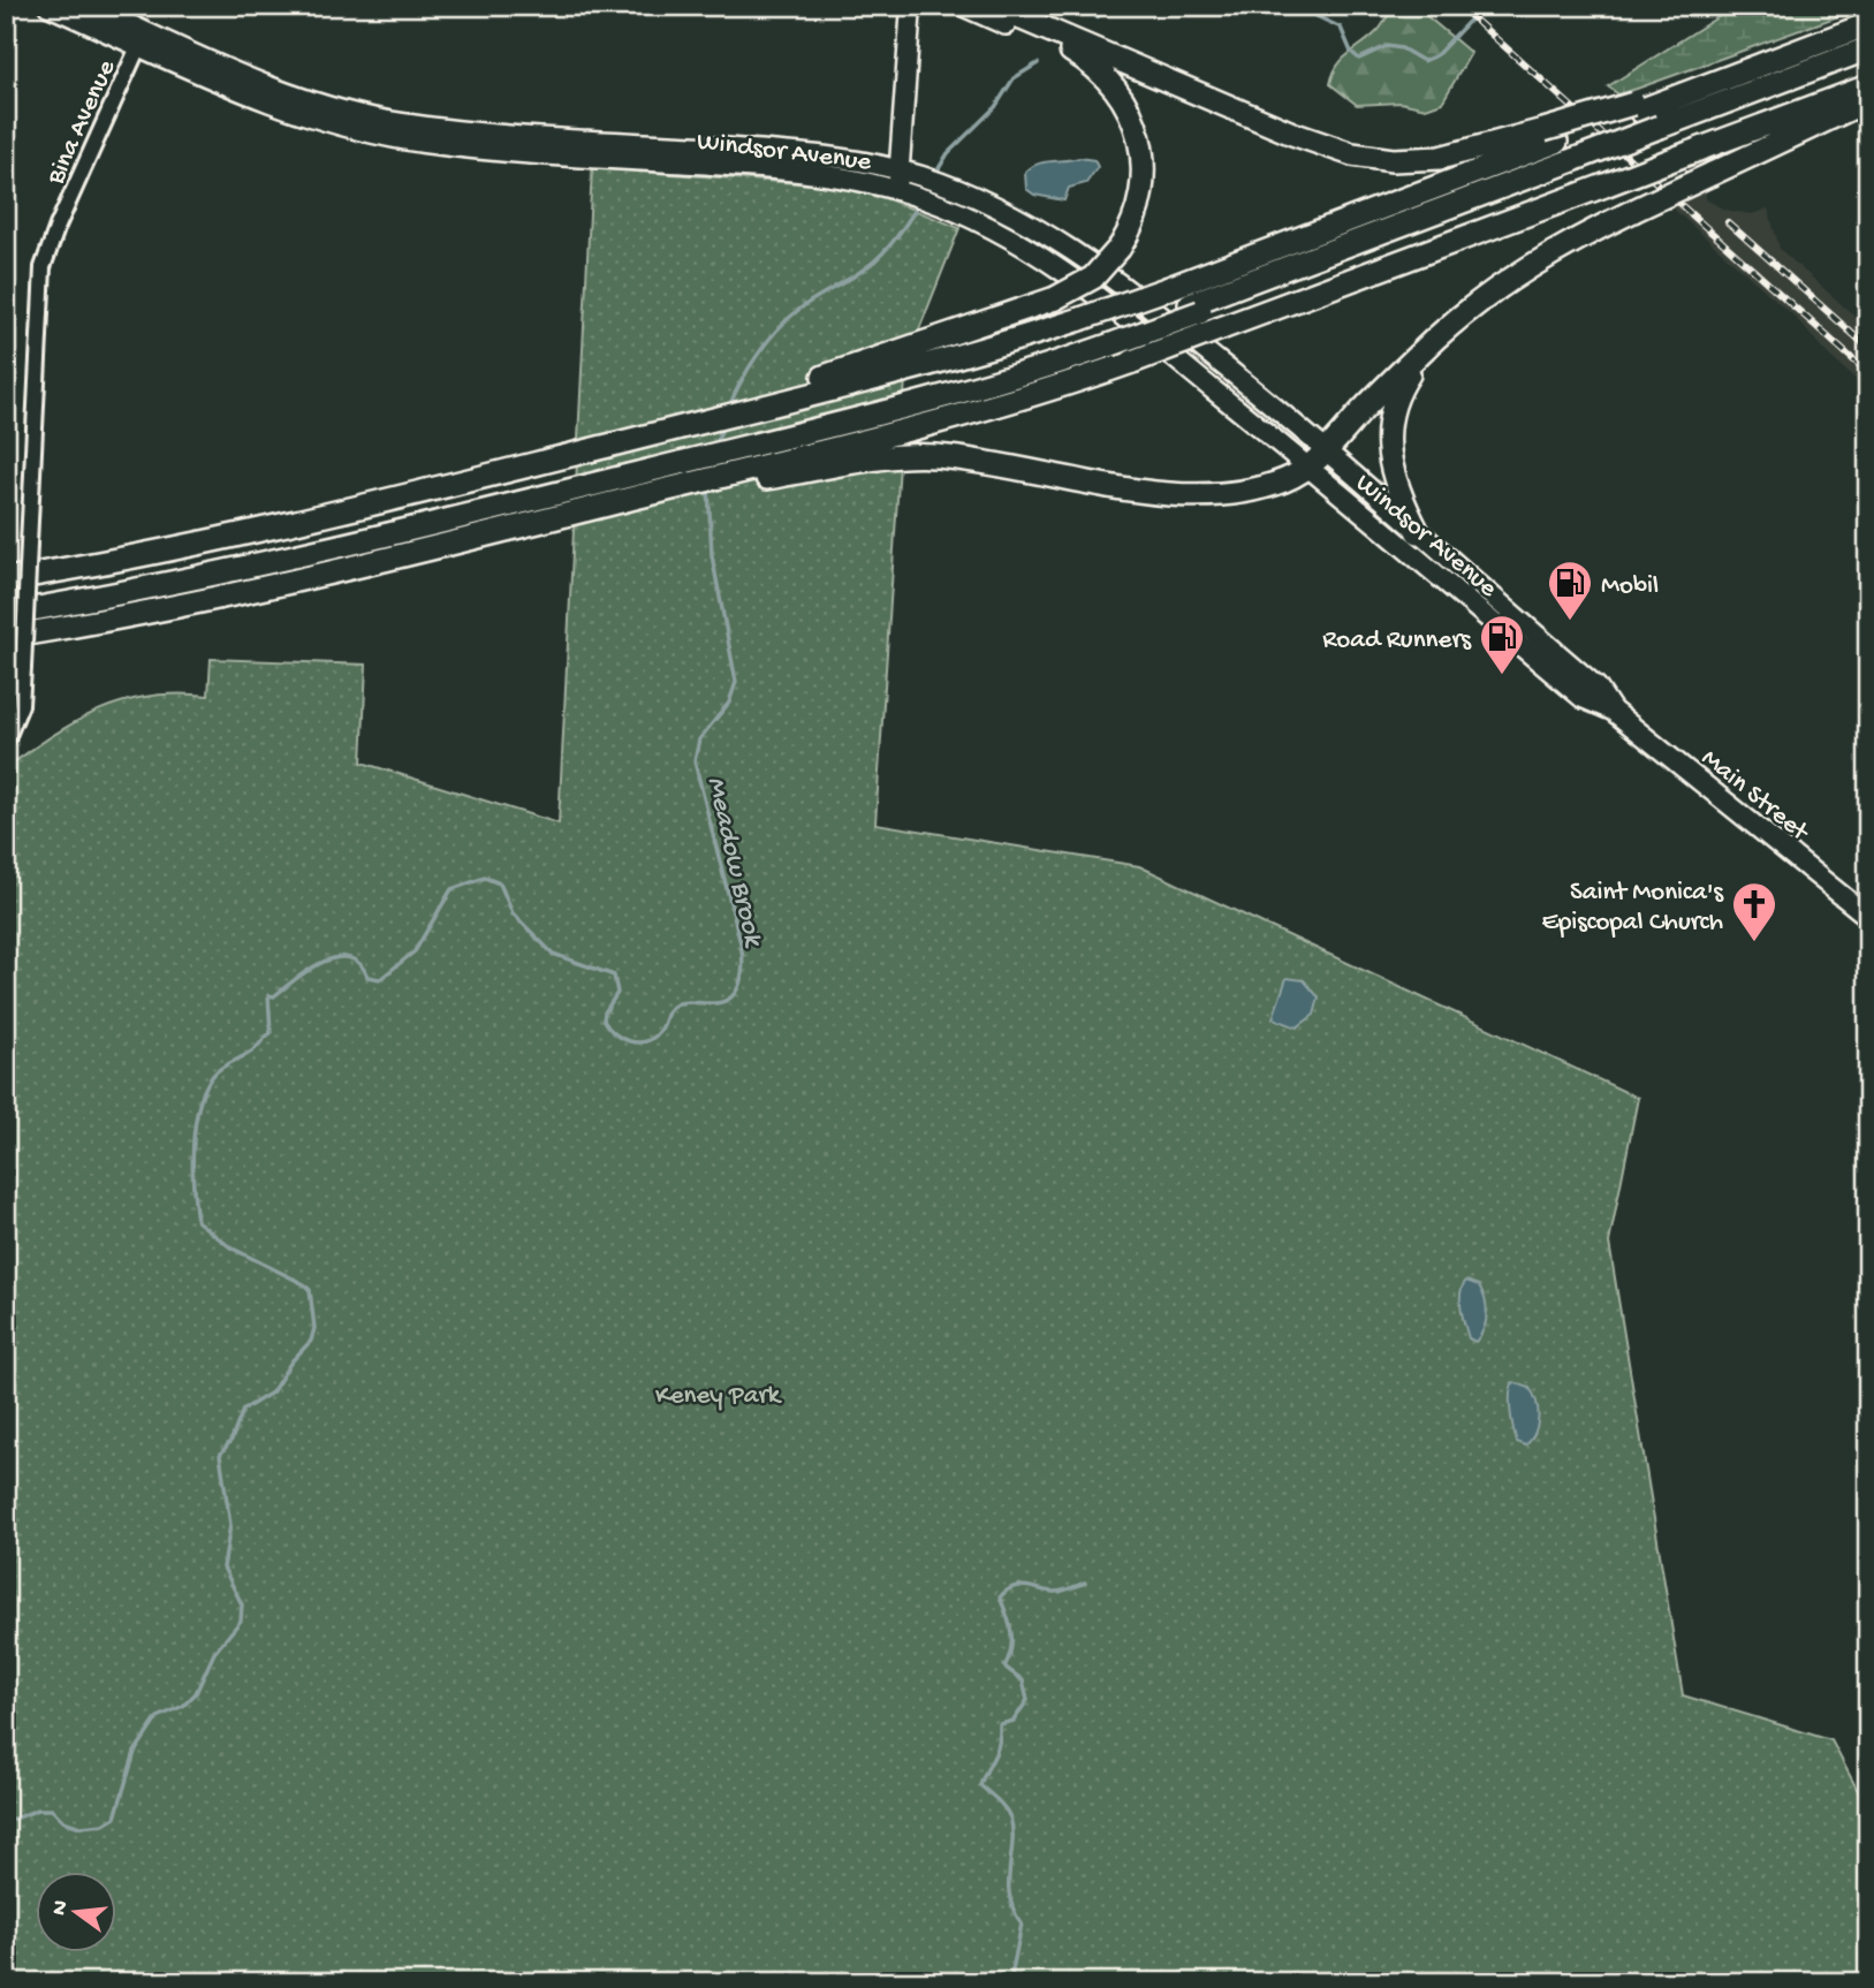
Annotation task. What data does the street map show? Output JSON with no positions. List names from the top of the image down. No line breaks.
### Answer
{"streets":{"main road":["Windsor Avenue","Main Street"],"street":["Bina Avenue"]},"crossings":[["Bina Avenue","Windsor Avenue"],["Windsor Avenue","Main Street"]],"water":["Meadow Brook"],"parks":["Keney Park"],"places":{"fuel station":["Mobil","Road Runners"],"church":["Saint Monica's Episcopal Church"]},"north":"left"}
